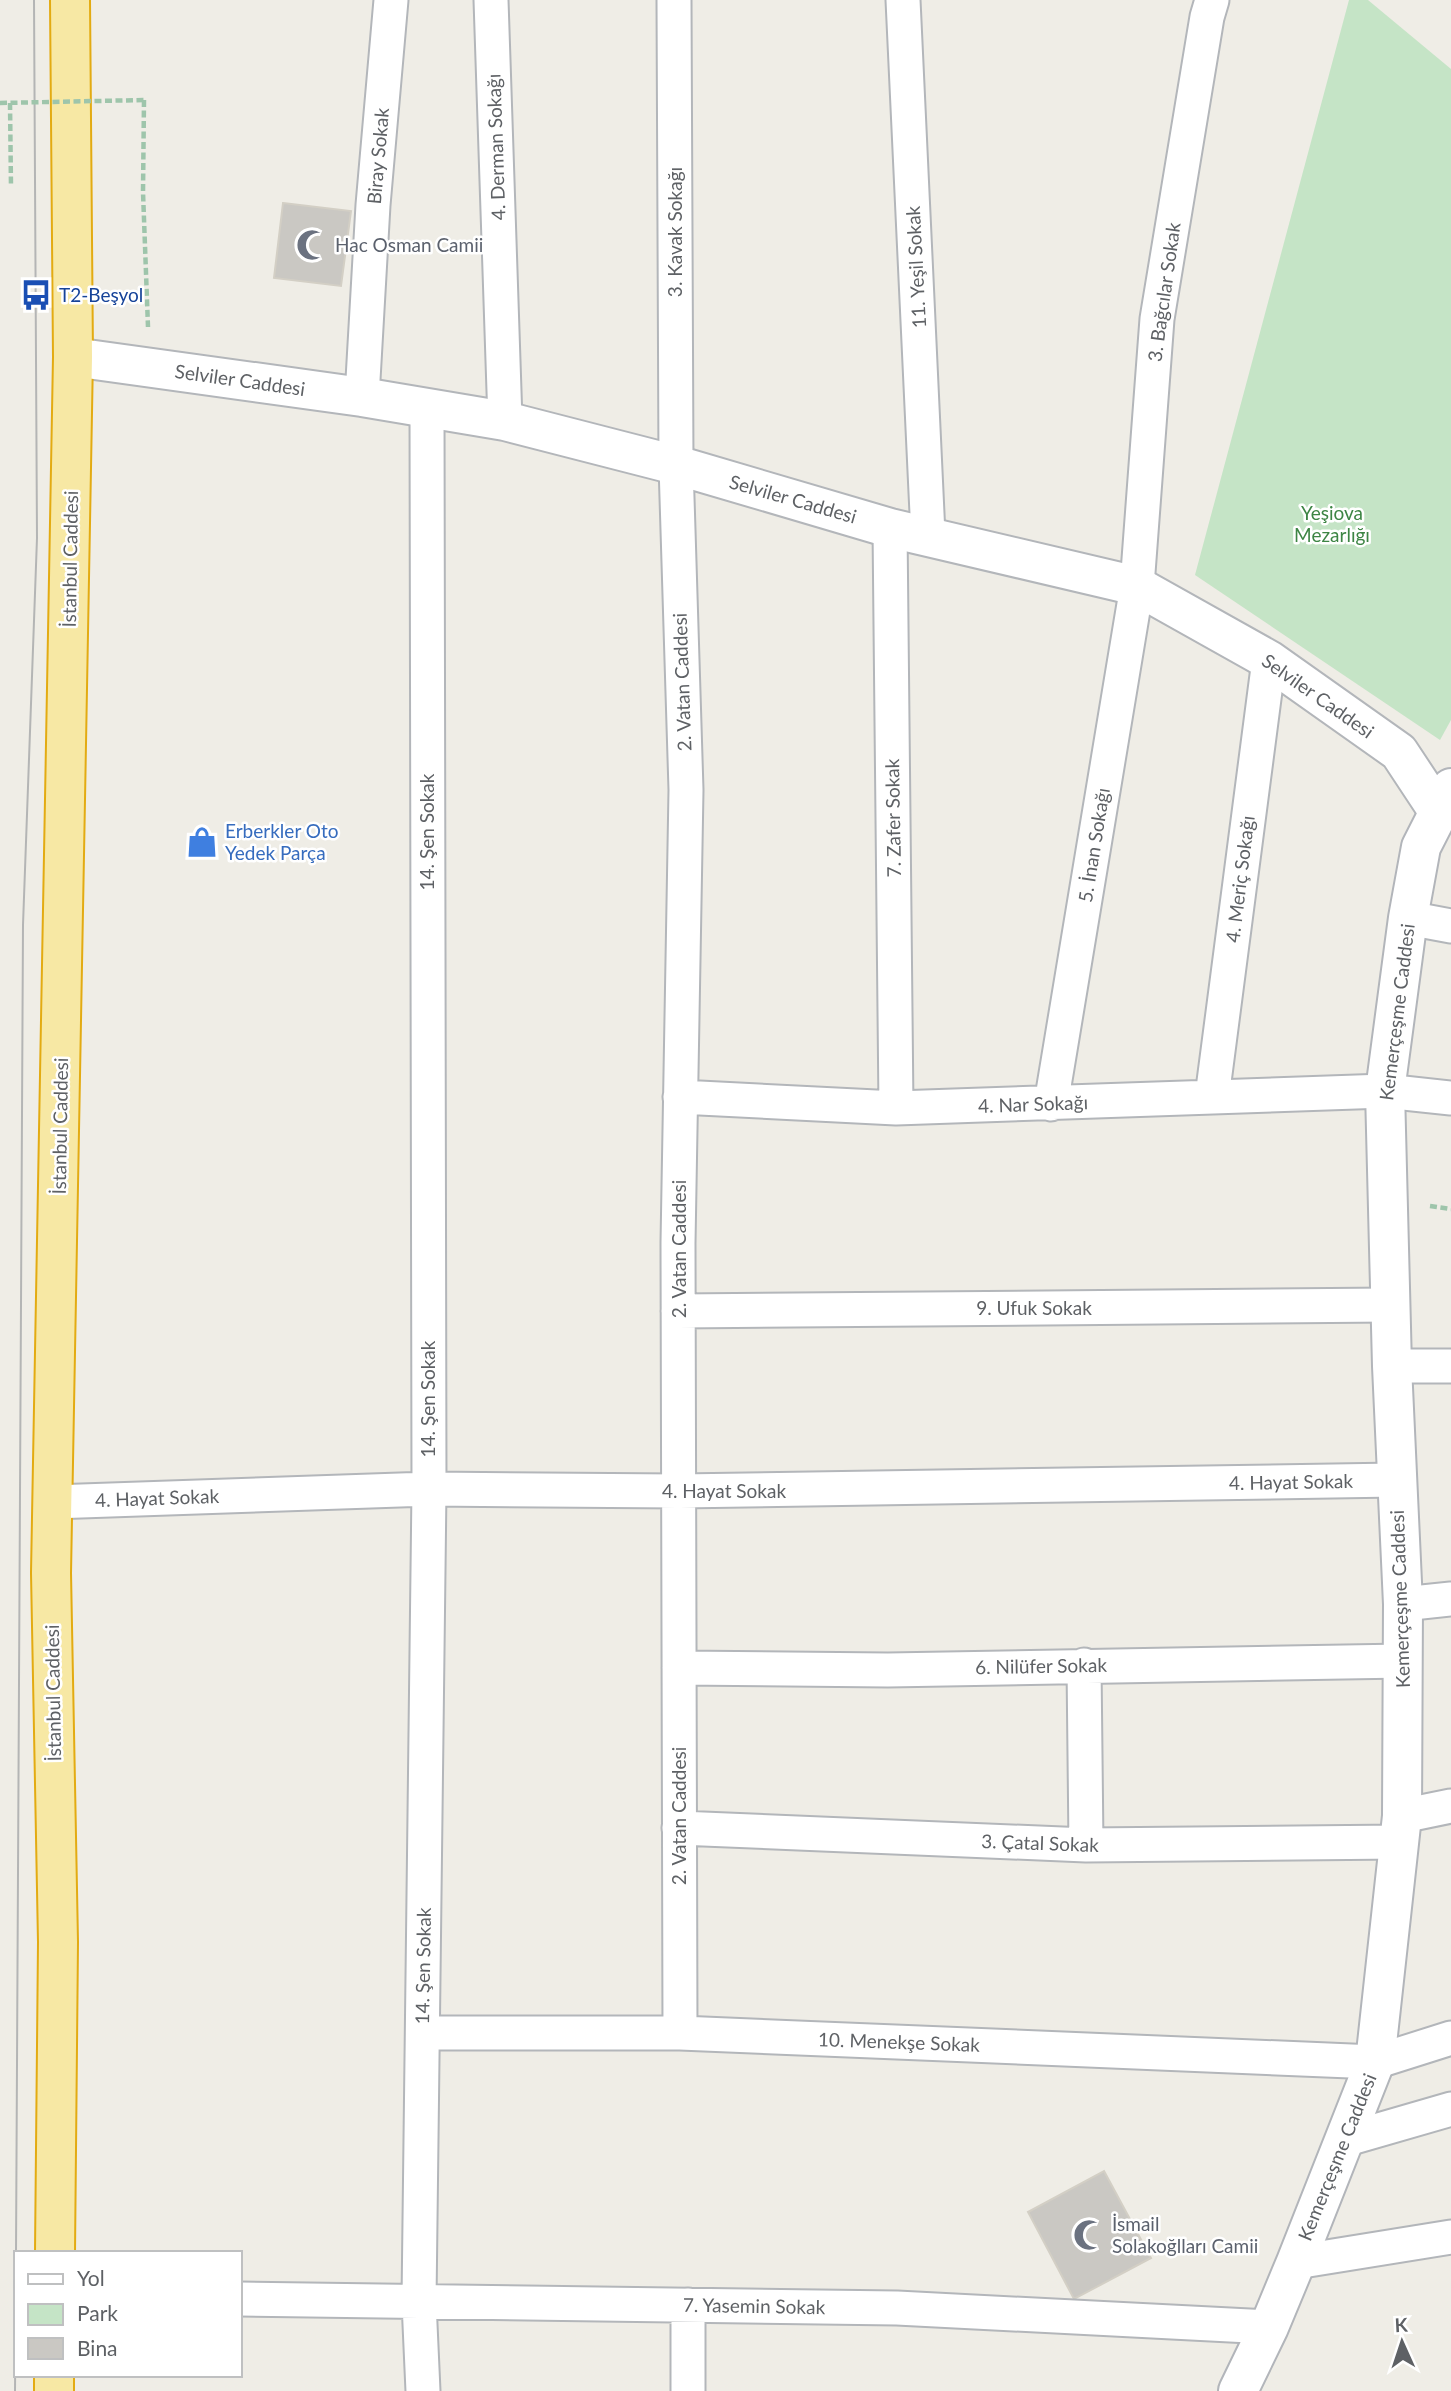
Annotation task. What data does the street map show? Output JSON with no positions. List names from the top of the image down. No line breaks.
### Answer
{"streets":{"highway":["İstanbul Caddesi"],"main road":["Selviler Caddesi","Kemerçeşme Caddesi"],"street":["4. Derman Sokağı","Biray Sokak","3. Kavak Sokağı","11. Yeşil Sokak","3. Bağcılar Sokak","2. Vatan Caddesi","7. Zafer Sokak","14. Şen Sokak","5. İnan Sokağı","4. Meriç Sokağı","4. Nar Sokağı","9. Ufuk Sokak","4. Hayat Sokak","6. Nilüfer Sokak","3. Çatal Sokak","10. Menekşe Sokak","7. Yasemin Sokak"]},"crossings":[["4. Derman Sokağı","Selviler Caddesi"],["Biray Sokak","Selviler Caddesi"],["3. Kavak Sokağı","Selviler Caddesi"],["3. Kavak Sokağı","2. Vatan Caddesi"],["11. Yeşil Sokak","Selviler Caddesi"],["3. Bağcılar Sokak","Selviler Caddesi"],["3. Bağcılar Sokak","5. İnan Sokağı"],["Selviler Caddesi","İstanbul Caddesi"],["Selviler Caddesi","2. Vatan Caddesi"],["Selviler Caddesi","7. Zafer Sokak"],["Selviler Caddesi","14. Şen Sokak"],["Selviler Caddesi","5. İnan Sokağı"],["Selviler Caddesi","4. Meriç Sokağı"],["Selviler Caddesi","Kemerçeşme Caddesi"],["İstanbul Caddesi","4. Hayat Sokak"],["2. Vatan Caddesi","4. Nar Sokağı"],["2. Vatan Caddesi","9. Ufuk Sokak"],["2. Vatan Caddesi","4. Hayat Sokak"],["2. Vatan Caddesi","6. Nilüfer Sokak"],["2. Vatan Caddesi","3. Çatal Sokak"],["2. Vatan Caddesi","10. Menekşe Sokak"],["7. Zafer Sokak","4. Nar Sokağı"],["14. Şen Sokak","4. Hayat Sokak"],["14. Şen Sokak","10. Menekşe Sokak"],["14. Şen Sokak","7. Yasemin Sokak"],["5. İnan Sokağı","4. Nar Sokağı"],["4. Meriç Sokağı","4. Nar Sokağı"],["Kemerçeşme Caddesi","4. Nar Sokağı"],["Kemerçeşme Caddesi","9. Ufuk Sokak"],["Kemerçeşme Caddesi","4. Hayat Sokak"],["Kemerçeşme Caddesi","6. Nilüfer Sokak"],["Kemerçeşme Caddesi","3. Çatal Sokak"],["Kemerçeşme Caddesi","10. Menekşe Sokak"],["Kemerçeşme Caddesi","7. Yasemin Sokak"]],"parks":["Yeşiova Mezarlığı"],"places":{"mosque":["Hac Osman Camii","İsmail Solakoğlları Camii"],"bus stop":["T2-Beşyol"],"shop":["Erberkler Oto Yedek Parça"]},"legend":["Yol","Park","Bina"],"north":"top"}
